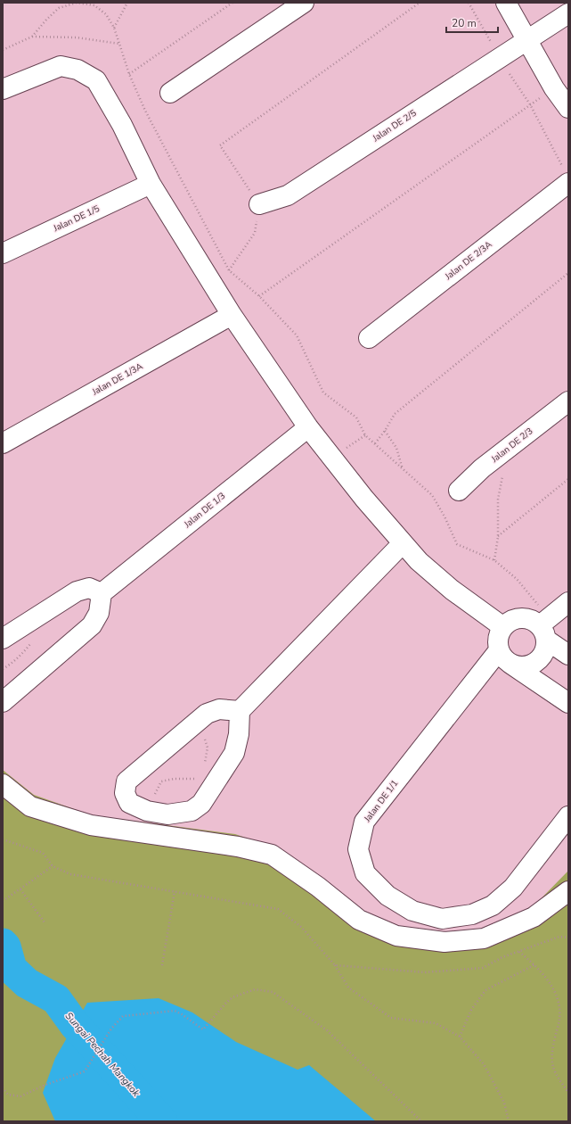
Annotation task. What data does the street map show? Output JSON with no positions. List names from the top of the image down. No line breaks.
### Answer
{"streets":{"street":["Jalan DE 2/5","Jalan DE 1/5","Jalan DE 2/3A","Jalan DE 1/3A","Jalan DE 2/3","Jalan DE 1/3","Jalan DE 1/1"]},"water":["Sungai Pechah Mangkok"],"scale_bar":"20 m"}
